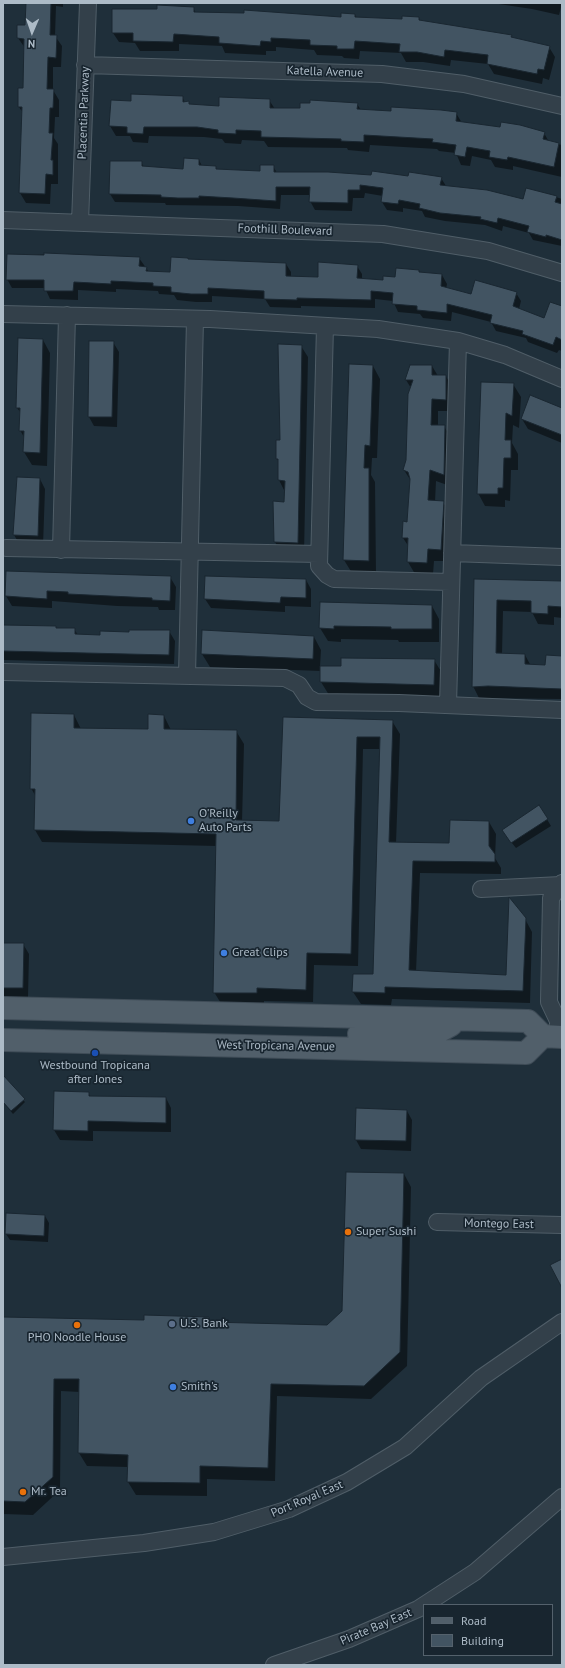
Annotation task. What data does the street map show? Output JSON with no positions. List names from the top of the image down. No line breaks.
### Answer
{"streets":{"main road":["West Tropicana Avenue"],"street":["Katella Avenue","Placentia Parkway","Foothill Boulevard","Montego East","Port Royal East","Pirate Bay East"]},"crossings":[["Katella Avenue","Placentia Parkway"],["Placentia Parkway","Foothill Boulevard"]],"places":["O'Reilly Auto Parts","Great Clips","Westbound Tropicana after Jones","Super Sushi","U.S. Bank","PHO Noodle House","Smith's","Mr. Tea"],"legend":["Road","Building"],"north":"bottom"}
